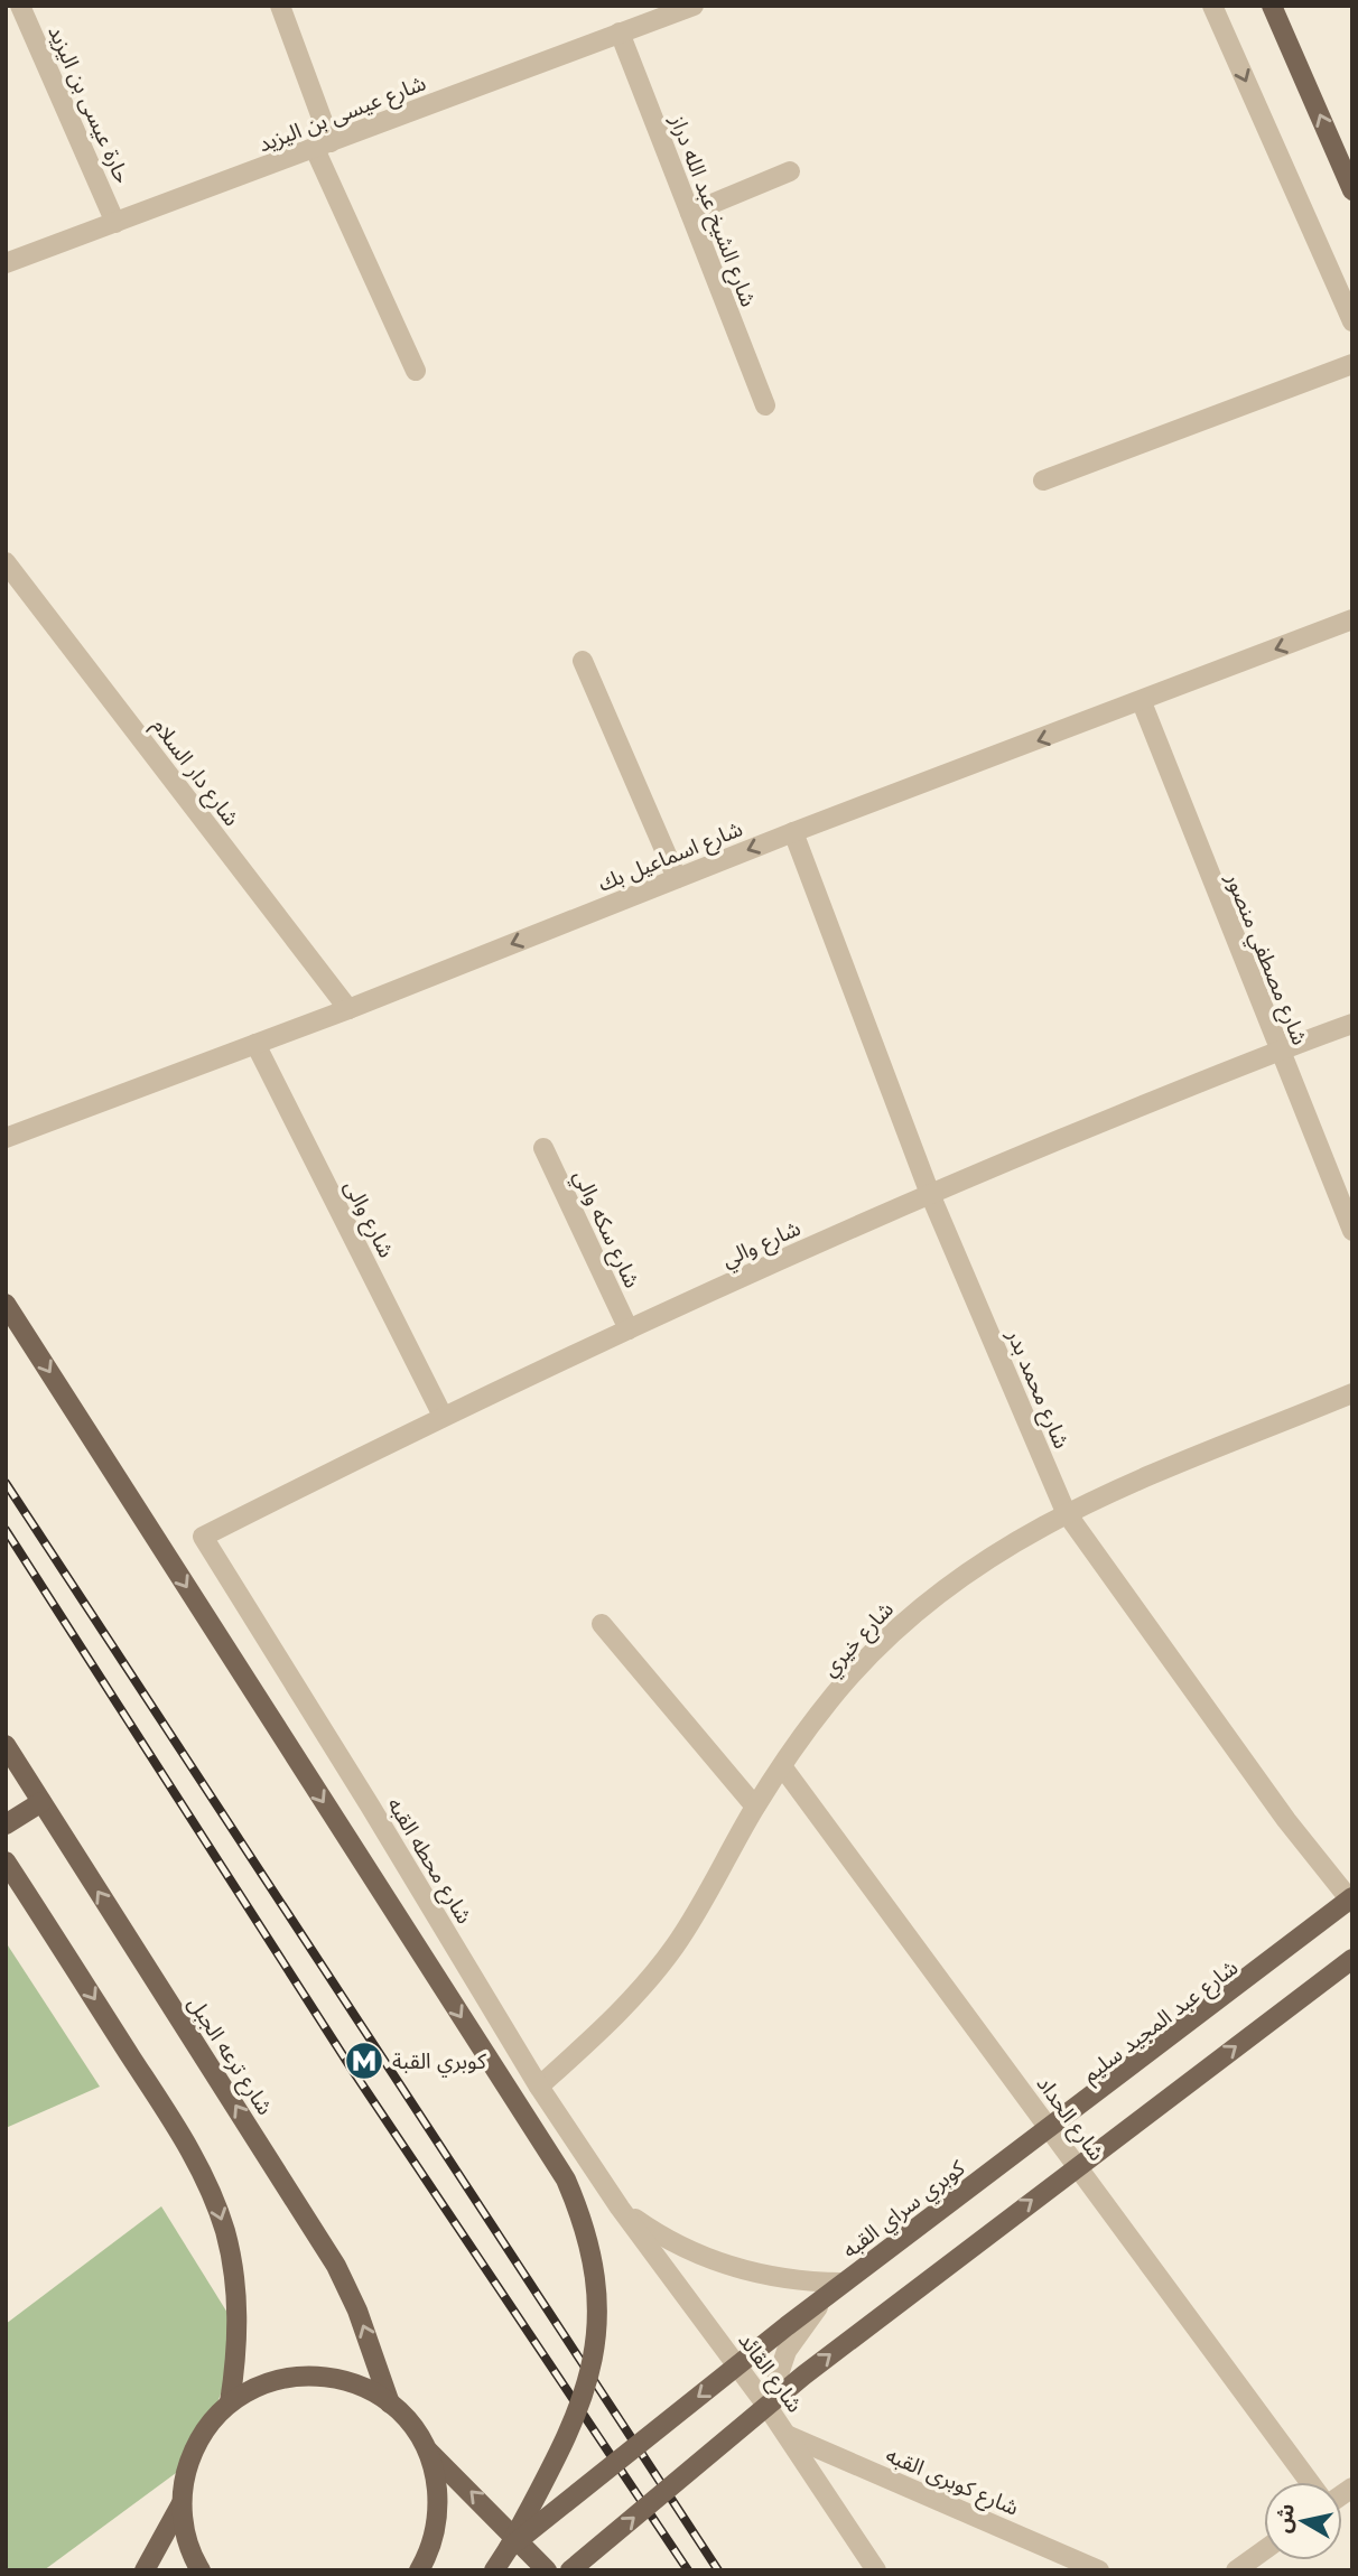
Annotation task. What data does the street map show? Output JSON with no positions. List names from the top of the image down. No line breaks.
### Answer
{"streets":{"main road":["شارع ترعه الجبل","كوبري سراي القبه"],"street":["حارة عيسى بن اليزيد","شارع عيسى بن اليزيد","شارع الشيخ عبد الله دراز","شارع دار السلام","شارع اسماعيل بك","شارع مصطفي منصور","شارع والى","شارع سكه والي","شارع والي","شارع محمد بدر","شارع خيري","شارع محطه القبه","شارع عبد المجيد سليم","شارع الحداد","شارع القائد","شارع كوبرى القبه"]},"crossings":[["حارة عيسى بن اليزيد","شارع عيسى بن اليزيد"],["شارع عيسى بن اليزيد","شارع الشيخ عبد الله دراز"],["شارع دار السلام","شارع اسماعيل بك"],["شارع اسماعيل بك","شارع مصطفي منصور"],["شارع اسماعيل بك","شارع والى"],["شارع اسماعيل بك","شارع محمد بدر"],["شارع مصطفي منصور","شارع والي"],["شارع والى","شارع والي"],["شارع سكه والي","شارع والي"],["شارع والي","شارع محمد بدر"],["شارع والي","شارع محطه القبه"],["شارع محمد بدر","شارع خيري"],["شارع محمد بدر","شارع عبد المجيد سليم"],["شارع محمد بدر","كوبري سراي القبه"],["شارع خيري","شارع محطه القبه"],["شارع خيري","شارع الحداد"],["شارع محطه القبه","شارع القائد"],["شارع عبد المجيد سليم","شارع الحداد"],["شارع عبد المجيد سليم","كوبري سراي القبه"],["شارع عبد المجيد سليم","شارع القائد"],["شارع القائد","شارع كوبرى القبه"]],"one_way":["شارع اسماعيل بك"],"places":{"metro station":["كوبري القبة"]},"north":"left"}
